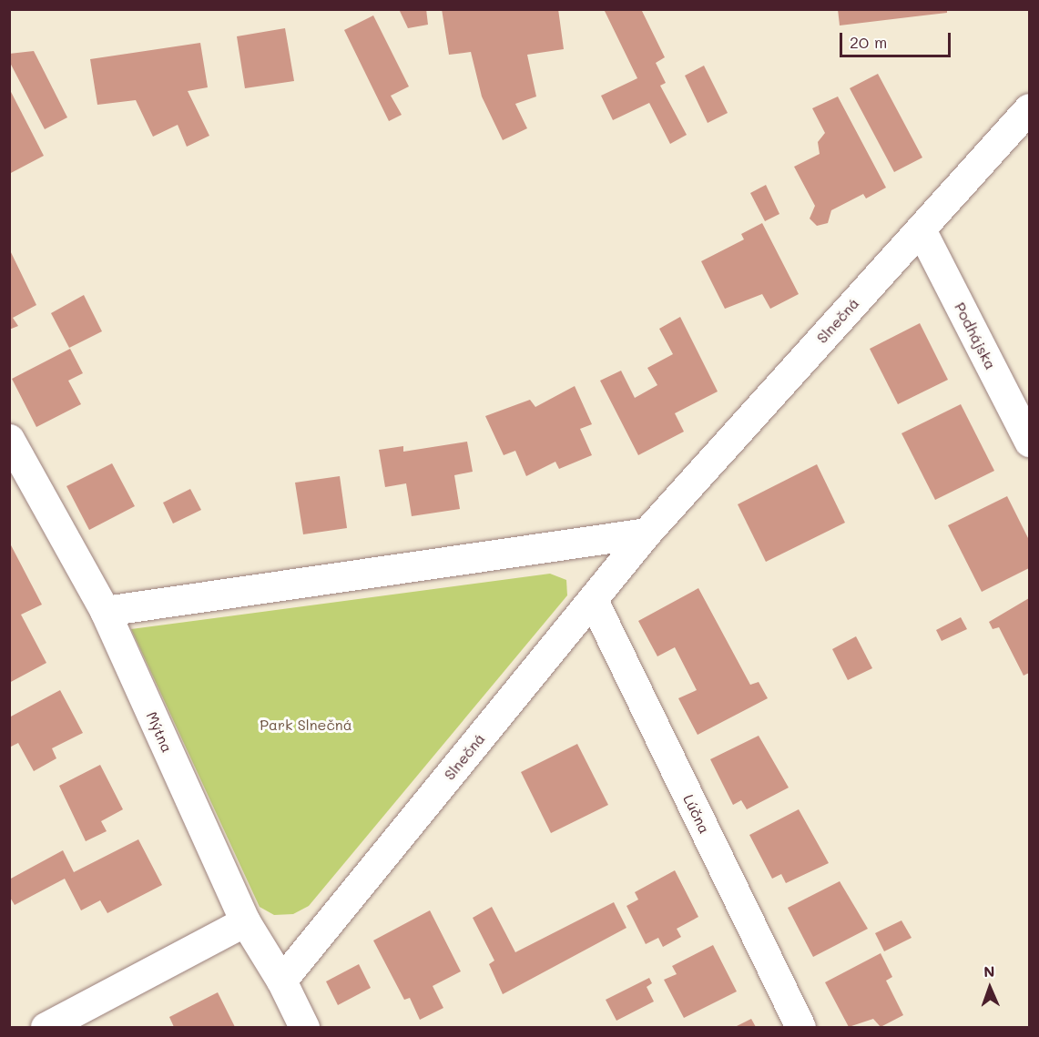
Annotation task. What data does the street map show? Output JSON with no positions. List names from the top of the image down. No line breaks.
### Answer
{"streets":{"street":["Slnečná","Podhájska","Mýtna","Lúčna"]},"crossings":[["Slnečná","Podhájska"],["Slnečná","Mýtna"],["Slnečná","Lúčna"]],"parks":["Park Slnečná"],"scale_bar":"20 m","north":"top"}
